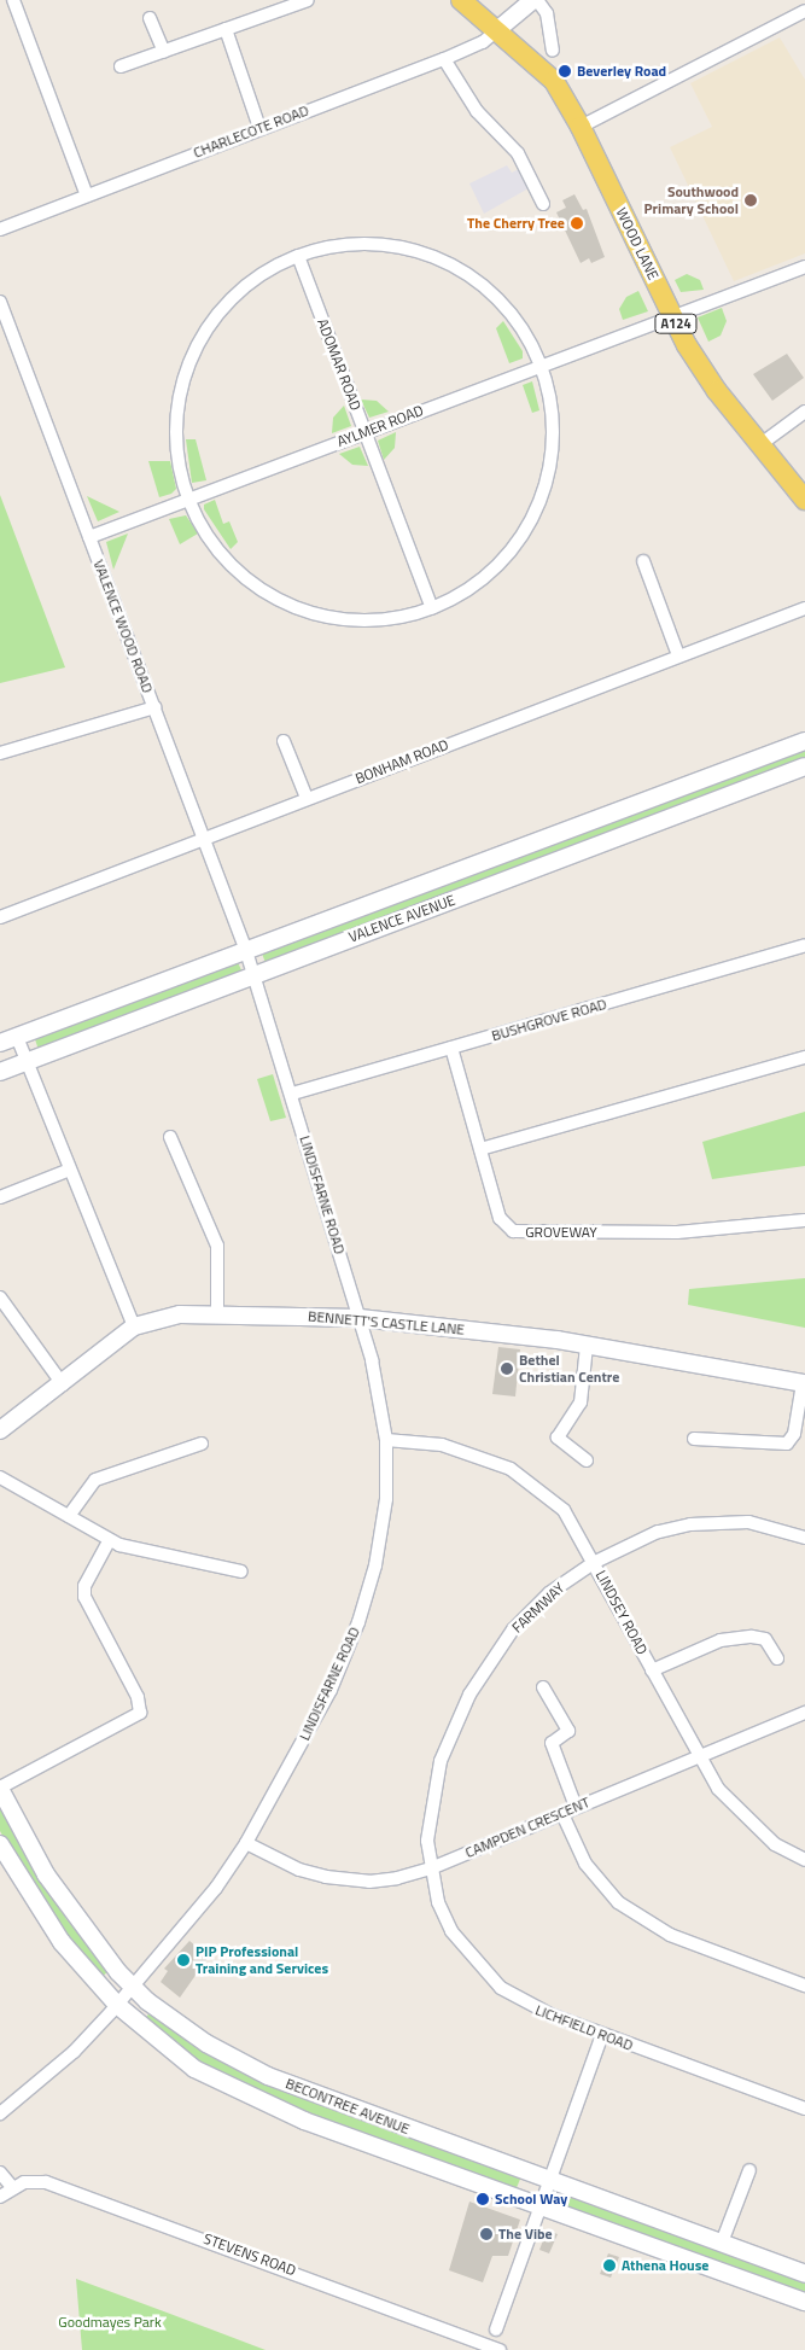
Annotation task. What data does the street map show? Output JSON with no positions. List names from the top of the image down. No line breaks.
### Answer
{"streets":{"main road":["WOOD LANE","A124"],"street":["CHARLECOTE ROAD","ADOMAR ROAD","AYLMER ROAD","VALENCE WOOD ROAD","BONHAM ROAD","VALENCE AVENUE","BUSHGROVE ROAD","LINDISFARNE ROAD","GROVEWAY","BENNETT'S CASTLE LANE","FARMWAY","LINDSEY ROAD","CAMPDEN CRESCENT","LICHFIELD ROAD","BECONTREE AVENUE","STEVENS ROAD"]},"crossings":[["CHARLECOTE ROAD","WOOD LANE"],["WOOD LANE","AYLMER ROAD"],["ADOMAR ROAD","AYLMER ROAD"],["AYLMER ROAD","VALENCE WOOD ROAD"],["VALENCE WOOD ROAD","BONHAM ROAD"],["VALENCE WOOD ROAD","VALENCE AVENUE"],["VALENCE WOOD ROAD","LINDISFARNE ROAD"],["VALENCE AVENUE","LINDISFARNE ROAD"],["BUSHGROVE ROAD","LINDISFARNE ROAD"],["BUSHGROVE ROAD","GROVEWAY"],["LINDISFARNE ROAD","BENNETT'S CASTLE LANE"],["LINDISFARNE ROAD","LINDSEY ROAD"],["LINDISFARNE ROAD","CAMPDEN CRESCENT"],["LINDISFARNE ROAD","BECONTREE AVENUE"],["FARMWAY","LINDSEY ROAD"],["FARMWAY","CAMPDEN CRESCENT"],["FARMWAY","LICHFIELD ROAD"],["LINDSEY ROAD","CAMPDEN CRESCENT"],["CAMPDEN CRESCENT","LICHFIELD ROAD"]],"parks":["Goodmayes Park"],"places":["Beverley Road","Southwood Primary School","The Cherry Tree","Bethel Christian Centre","PIP Professional Training and Services","School Way","The Vibe","Athena House"]}
